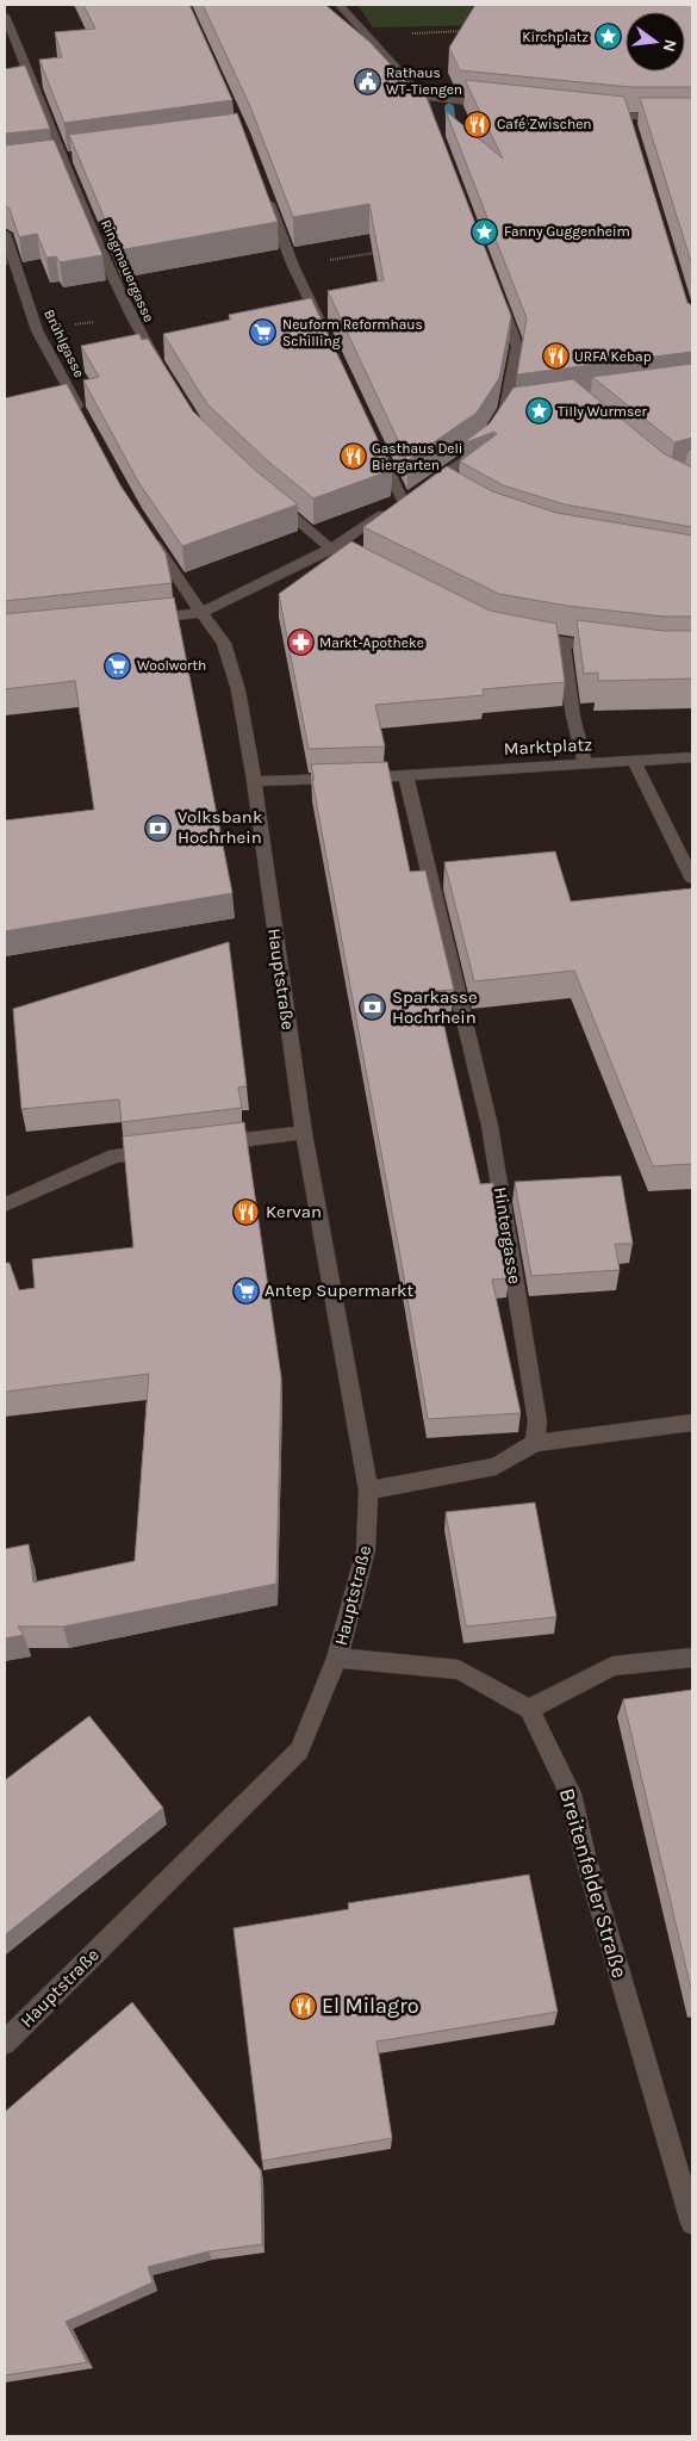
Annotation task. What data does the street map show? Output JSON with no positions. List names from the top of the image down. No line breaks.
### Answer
{"streets":{"street":["Ringmauergasse","Brühlgasse","Marktplatz","Hauptstraße","Hintergasse","Breitenfelder Straße"]},"crossings":[["Marktplatz","Hauptstraße"],["Marktplatz","Hintergasse"]],"places":{"place":["Kirchplatz","Fanny Guggenheim","Tilly Wurmser"],"public building":["Rathaus WT-Tiengen"],"restaurant":["Café Zwischen","URFA Kebap","Gasthaus Deli Biergarten","Kervan","El Milagro"],"supermarket":["Neuform Reformhaus Schilling","Woolworth","Antep Supermarkt"],"pharmacy":["Markt-Apotheke"],"bank":["Volksbank Hochrhein","Sparkasse Hochrhein"]},"north":"right"}
